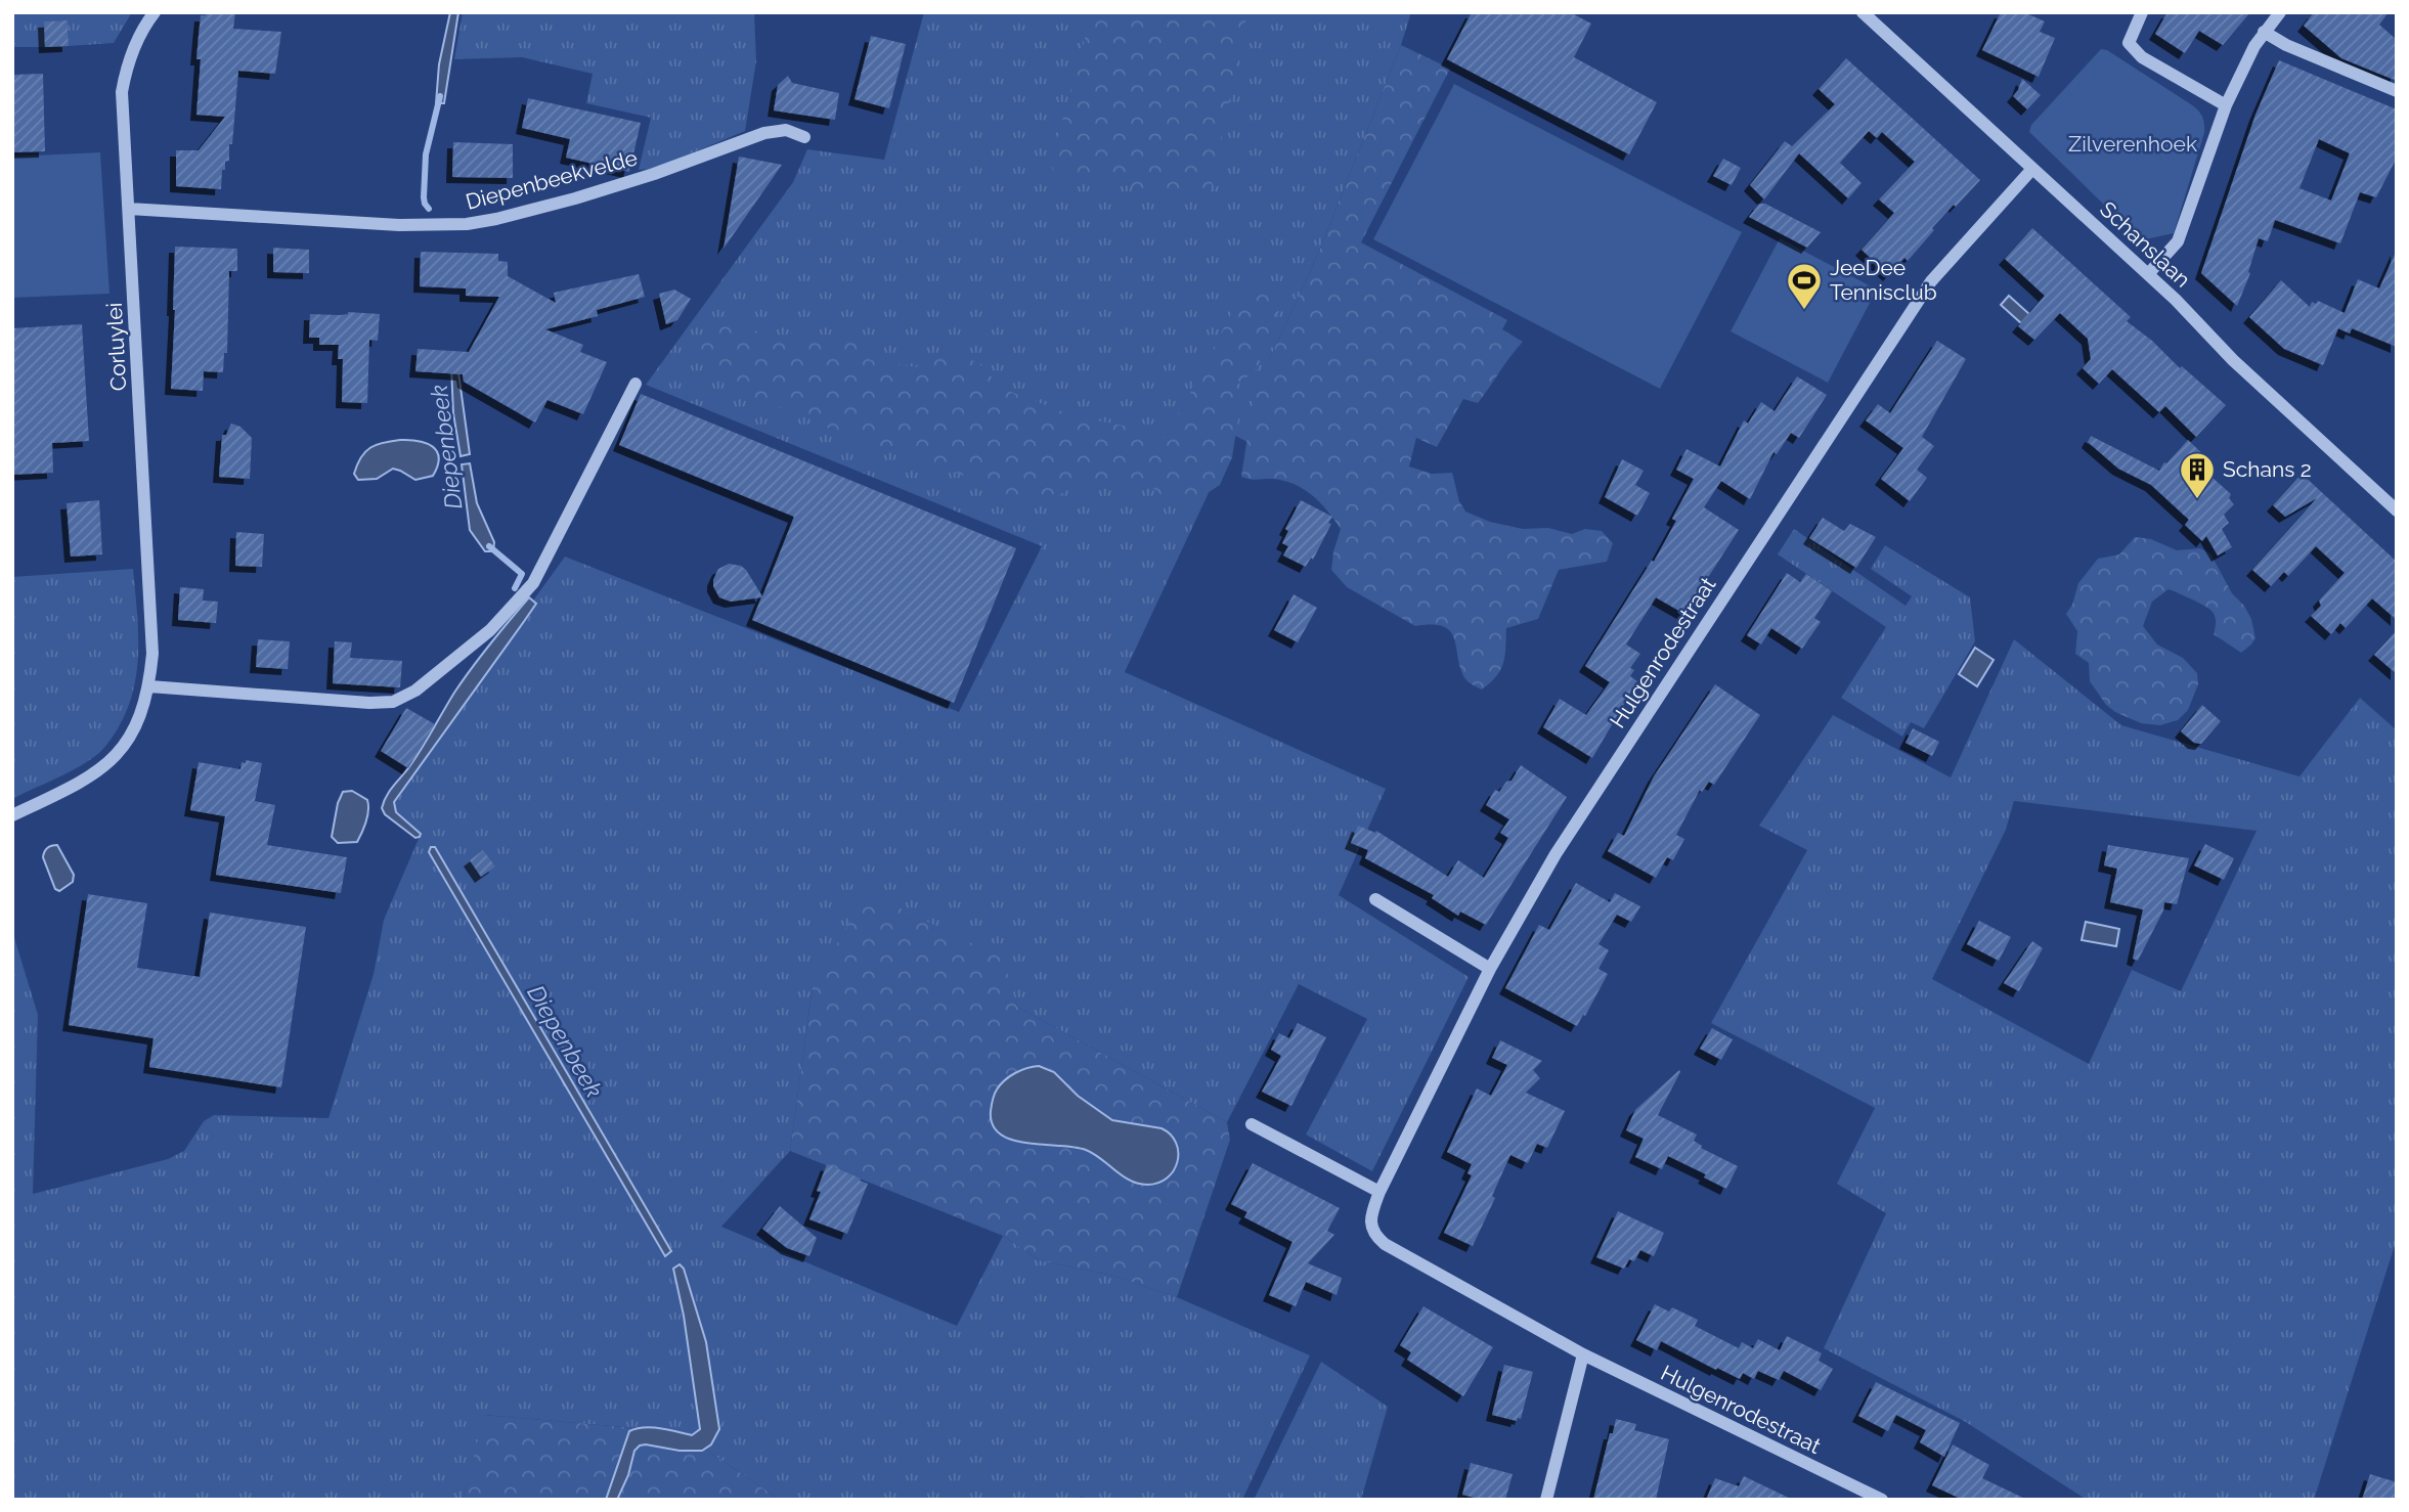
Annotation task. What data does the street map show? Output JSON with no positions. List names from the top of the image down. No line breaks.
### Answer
{"streets":{"street":["Diepenbeekvelde","Schanslaan","Corluylei","Hulgenrodestraat"]},"crossings":[["Diepenbeekvelde","Corluylei"],["Schanslaan","Hulgenrodestraat"]],"water":["Diepenbeek"],"parks":["Zilverenhoek"],"places":{"sports":["JeeDee Tennisclub"],"building":["Schans 2"]}}
